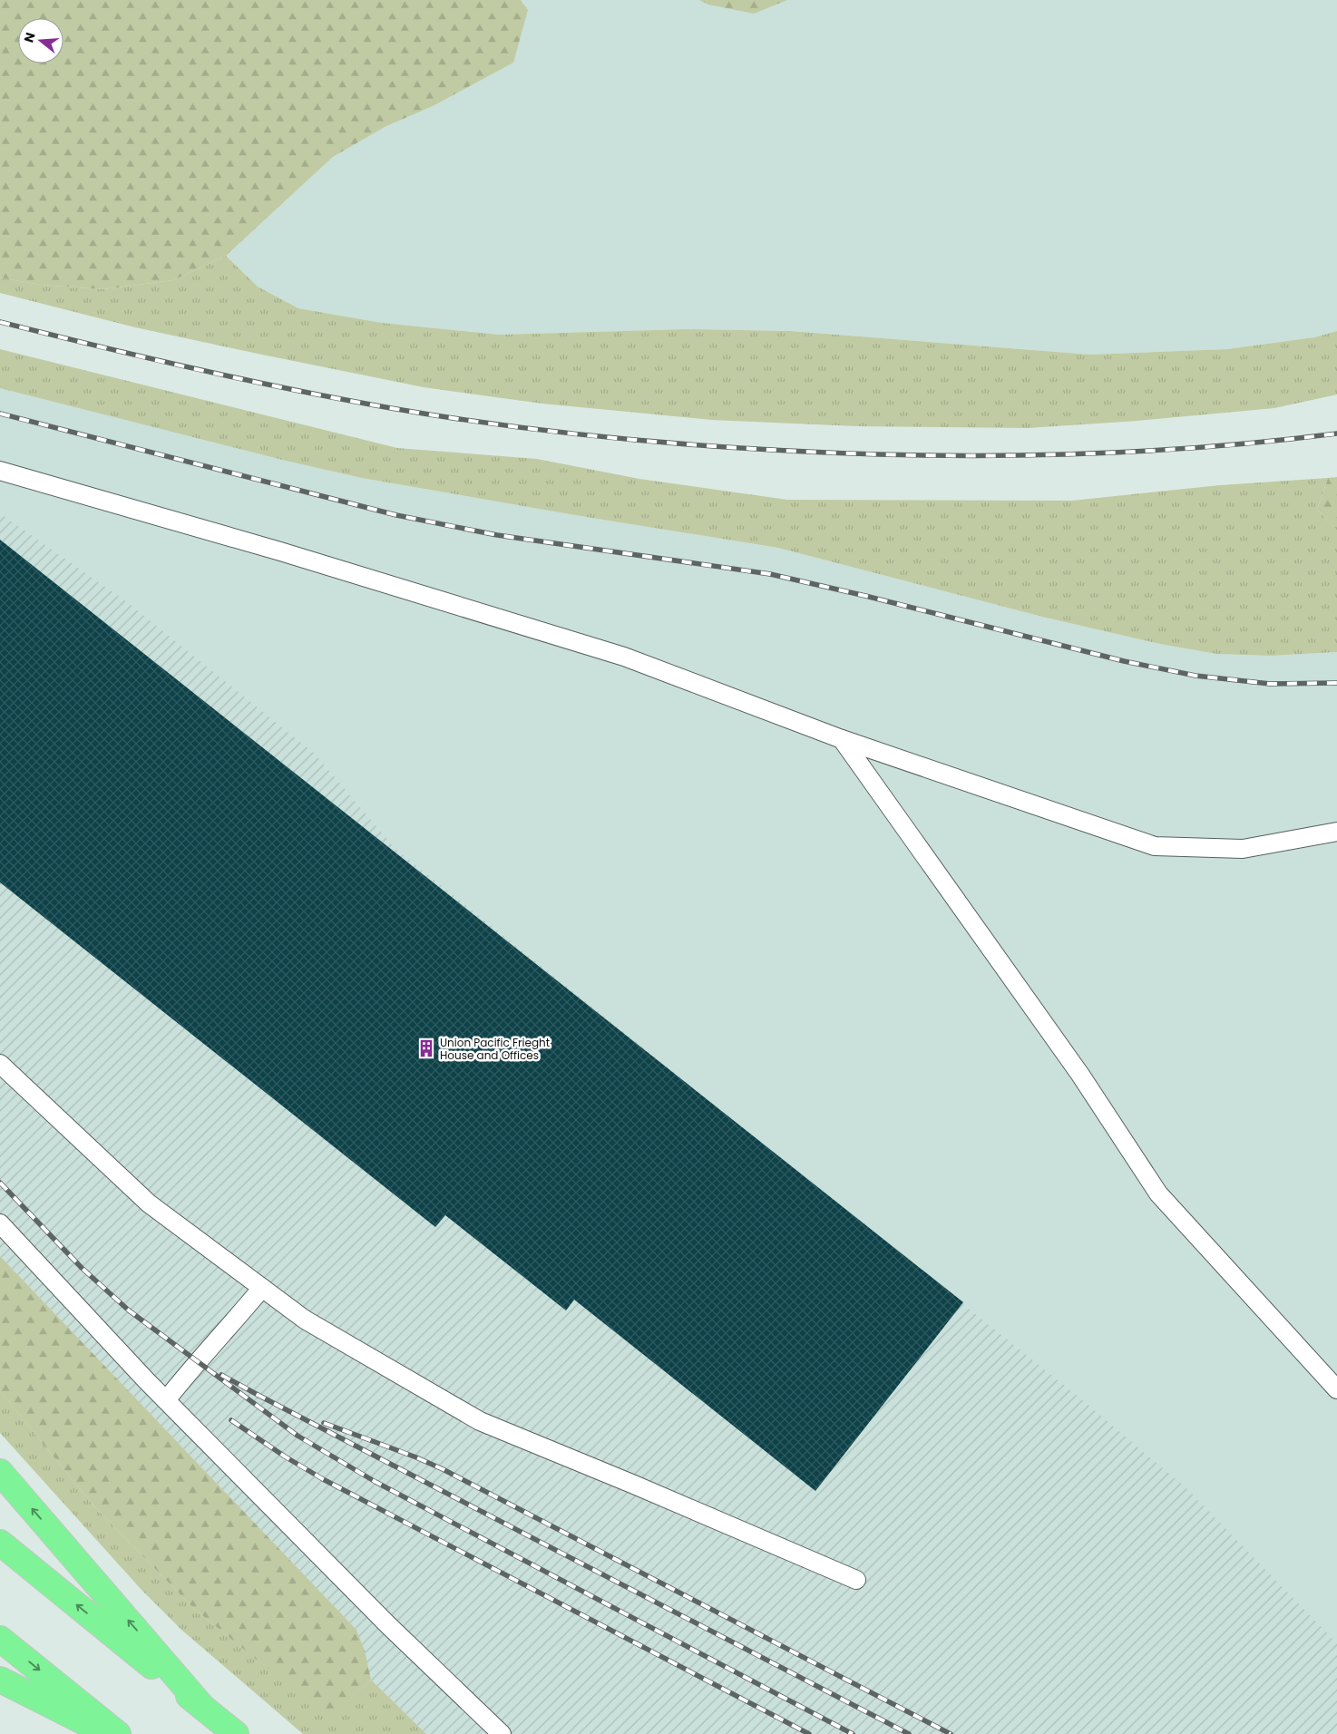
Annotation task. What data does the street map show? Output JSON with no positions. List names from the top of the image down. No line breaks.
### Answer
{"places":{"building":["Union Pacific Frieght House and Offices"]},"north":"left"}
